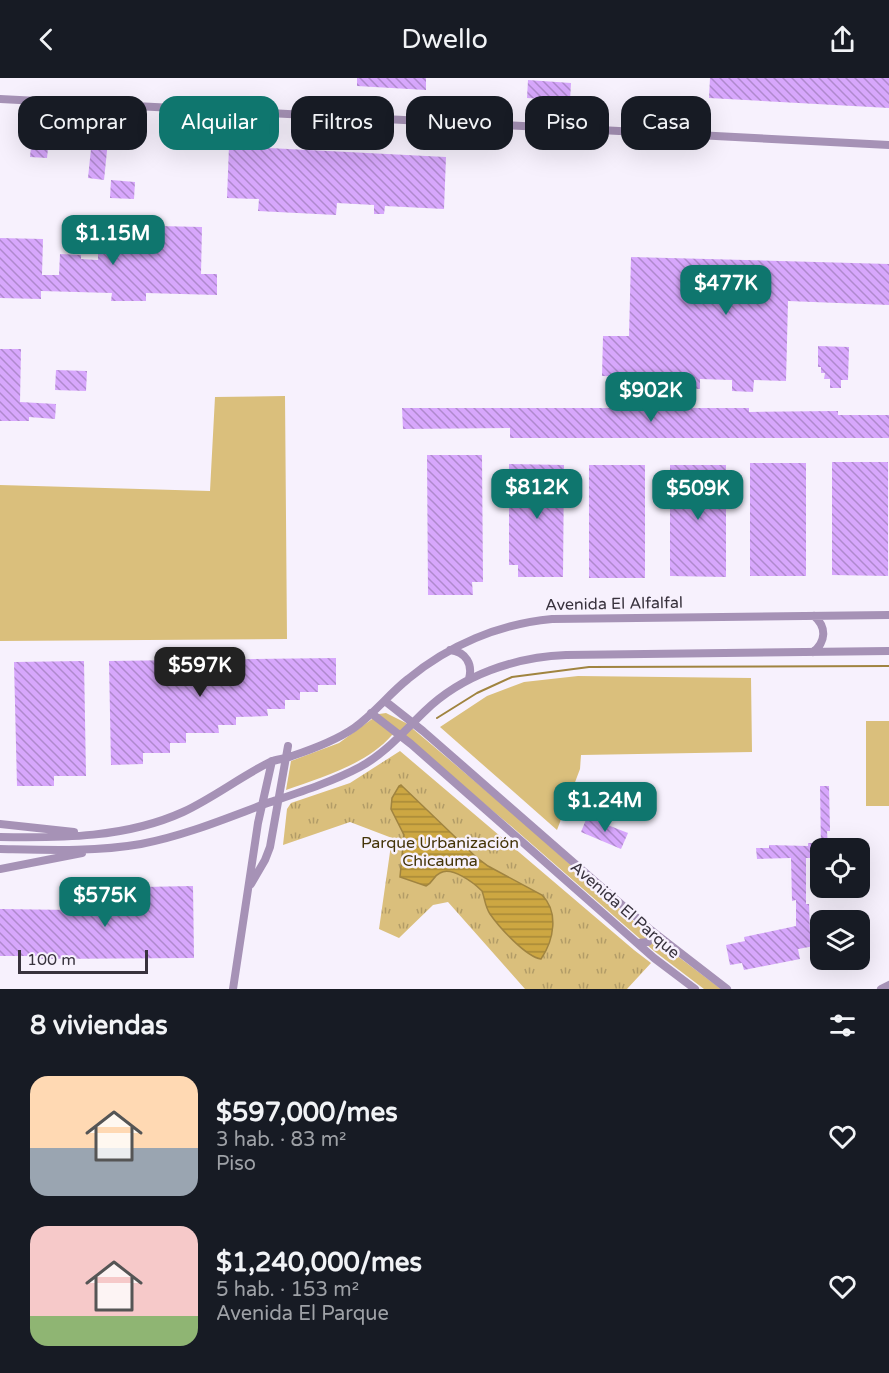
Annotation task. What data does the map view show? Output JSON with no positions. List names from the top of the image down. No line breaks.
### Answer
{"streets":{"street":["Avenida El Alfalfal","Avenida El Parque"]},"crossings":[["Avenida El Alfalfal","Avenida El Parque"]],"parks":["Parque Urbanización Chicauma"],"scale_bar":"100 m","page":{"header":"Dwello","chip":["Comprar","Alquilar","Filtros","Nuevo","Piso","Casa"],"price":["$1.15M","$477K","$902K","$812K","$509K","$597K","$1.24M","$575K"],"scale":"100 m","heading":"8 viviendas","list":[{"name":"$597,000/mes","note":"3 hab. · 83 m² · Piso"},{"name":"$1,240,000/mes","note":"5 hab. · 153 m² · Avenida El Parque"}]}}
